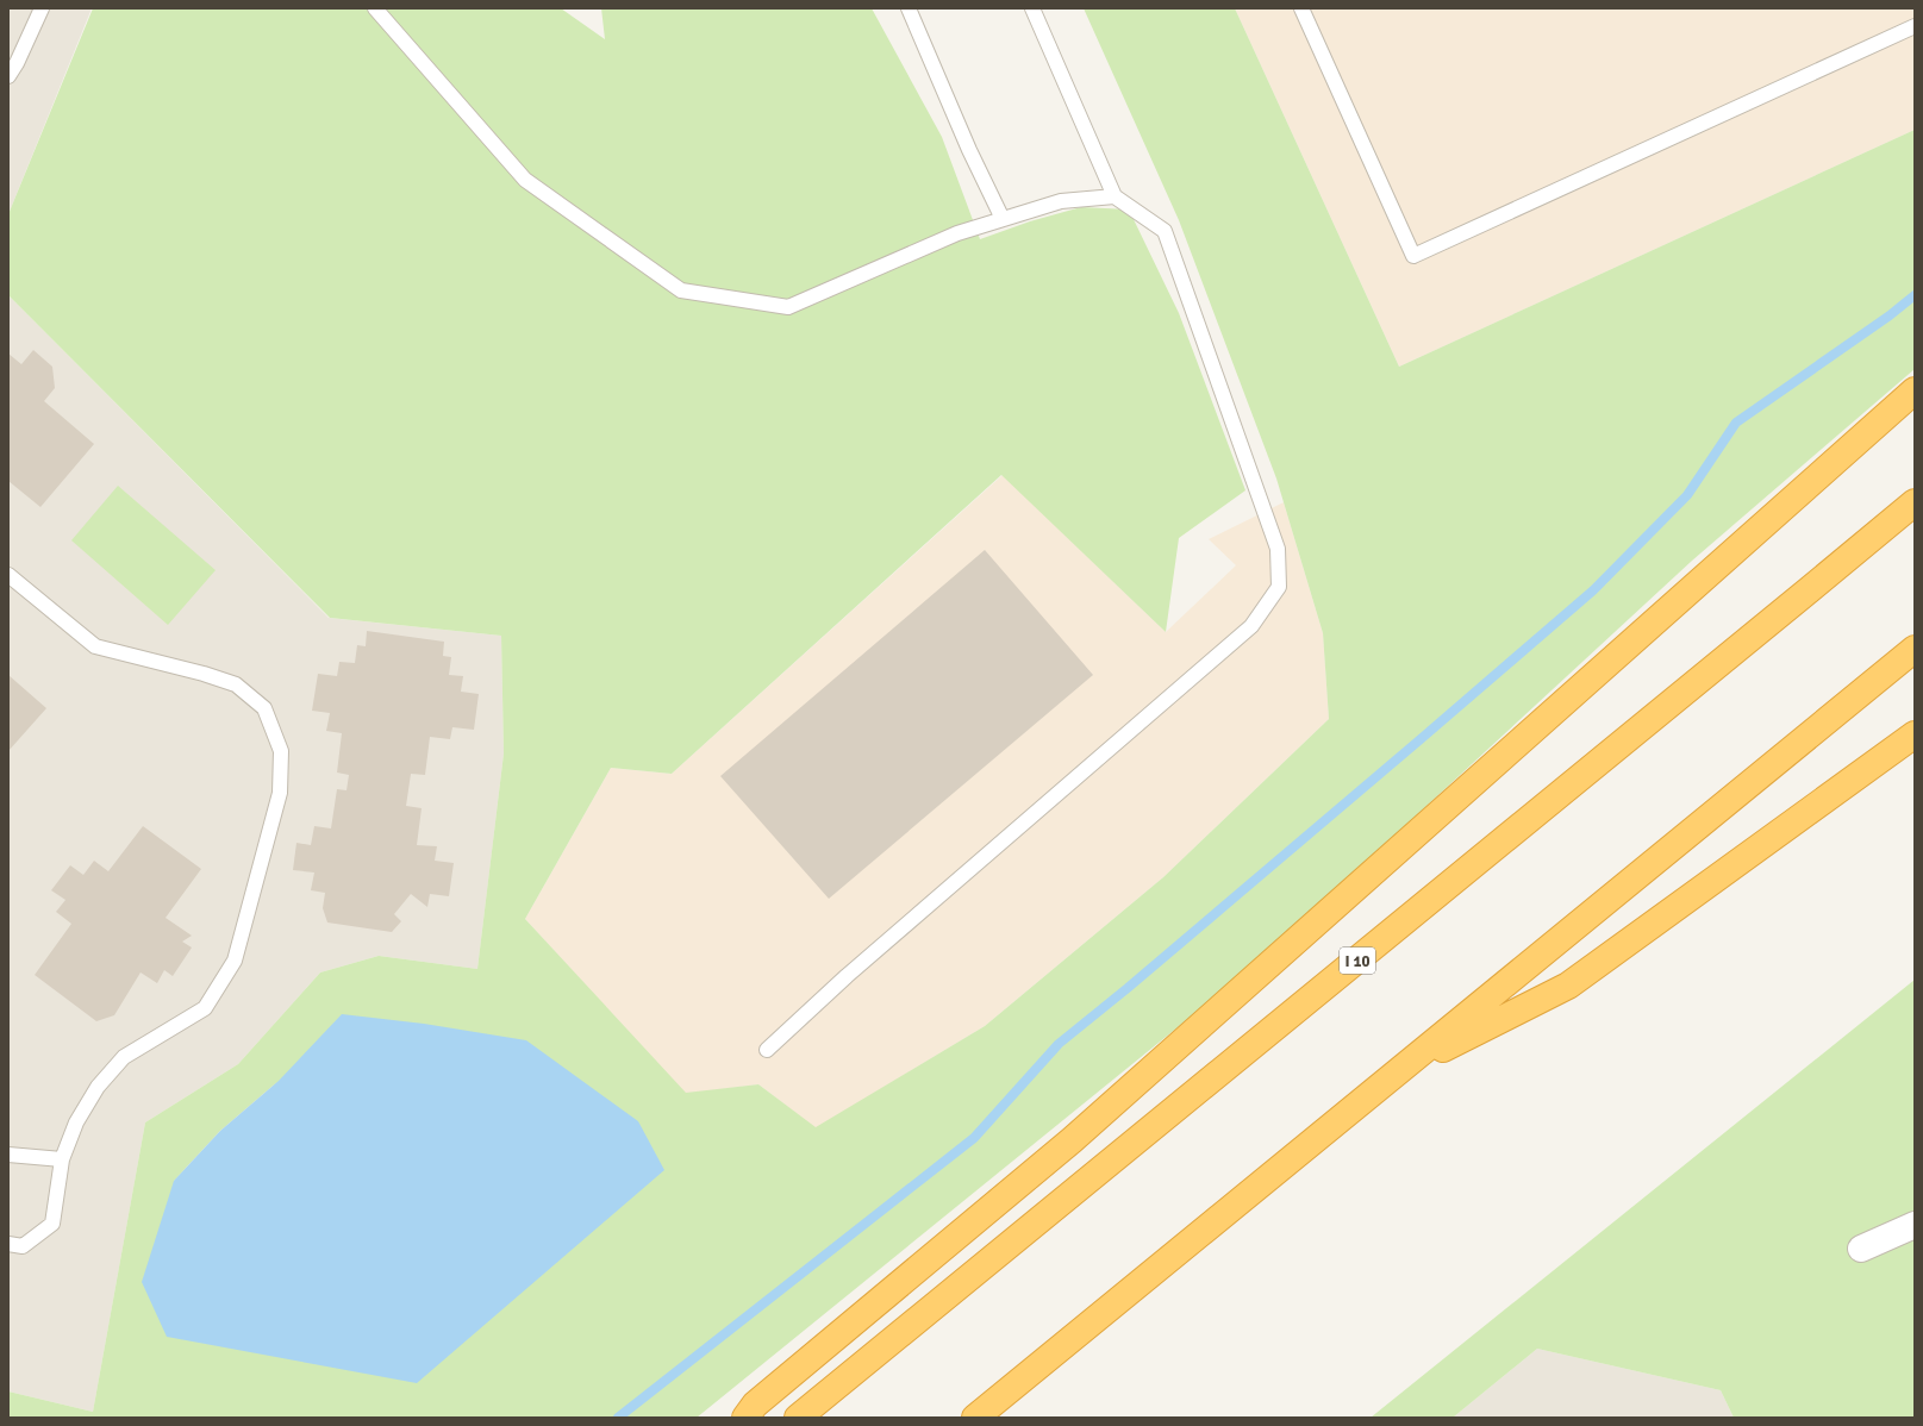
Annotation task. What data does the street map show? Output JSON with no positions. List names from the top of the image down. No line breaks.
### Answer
{"streets":{"highway":["I 10"]}}
